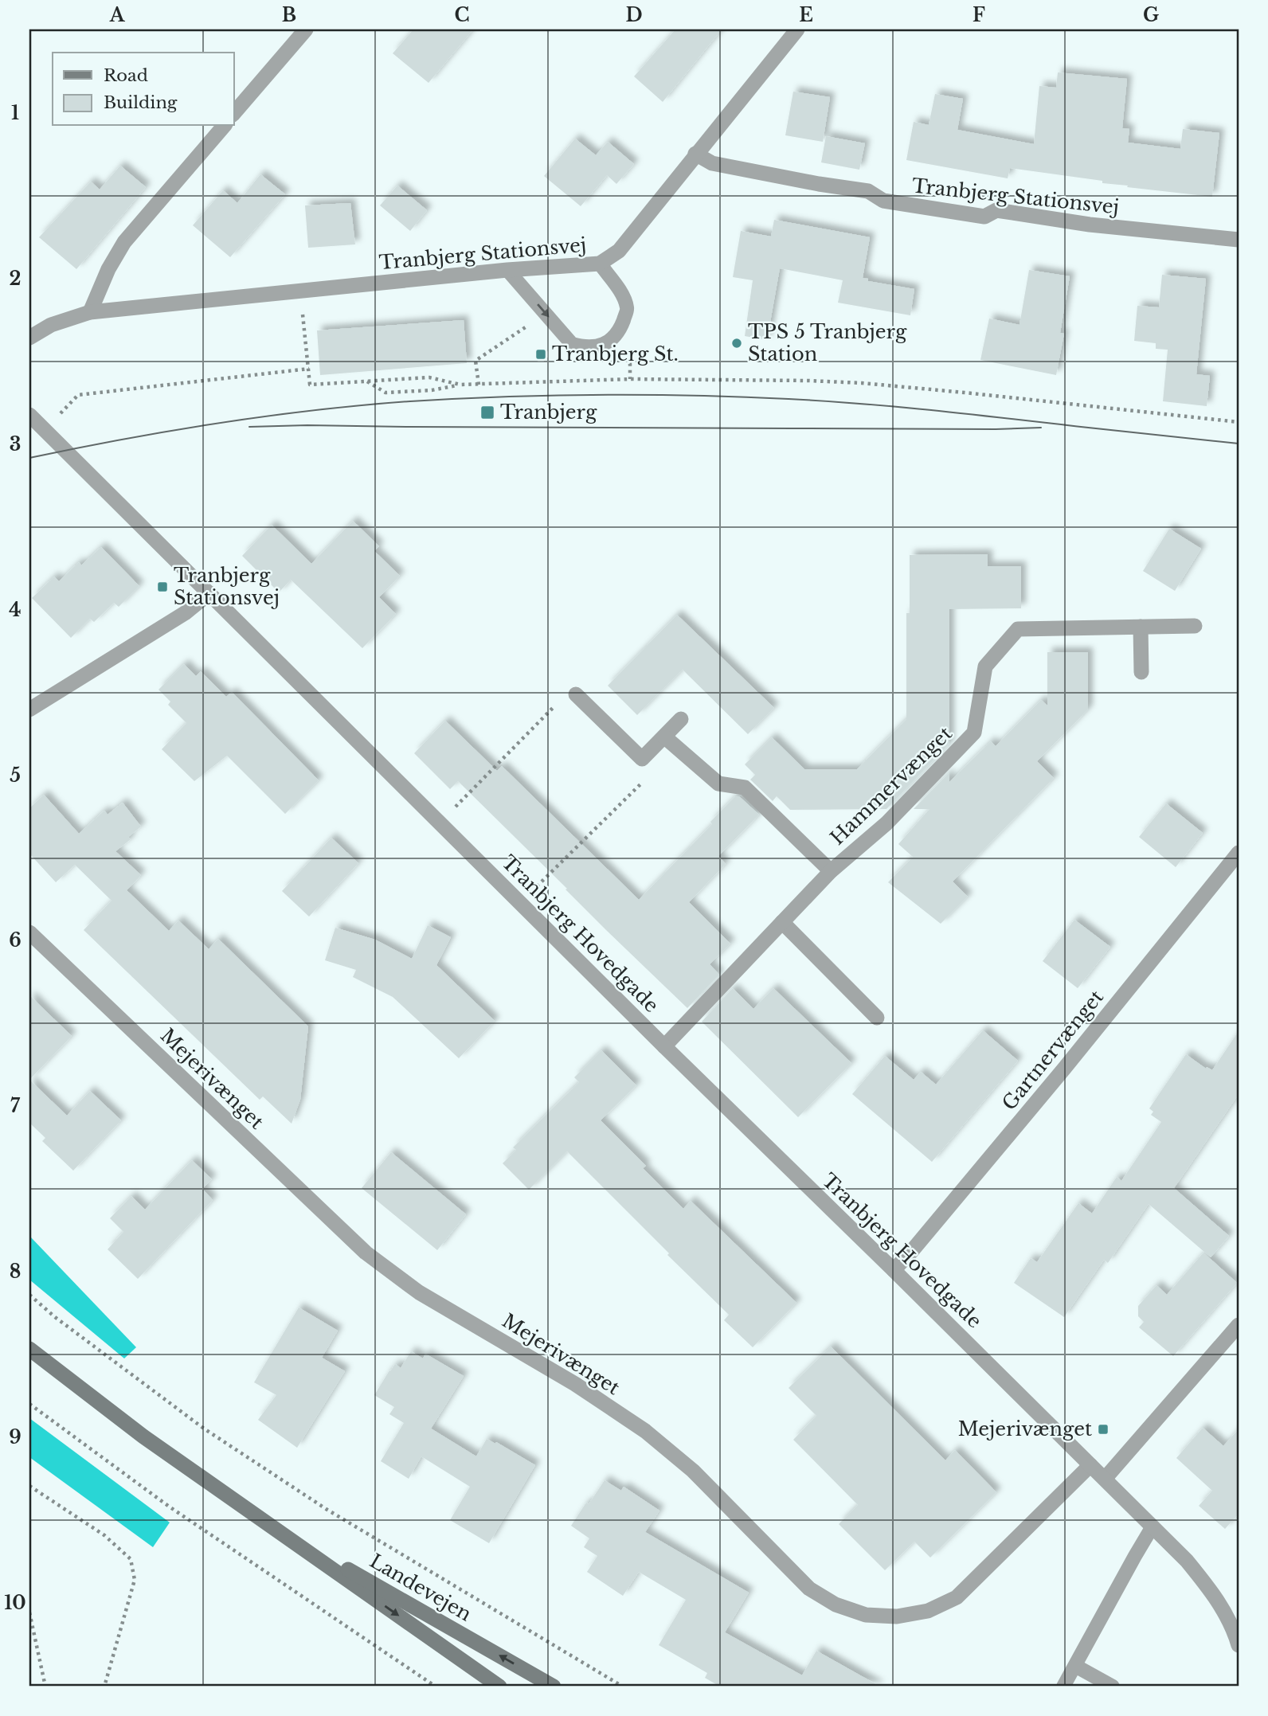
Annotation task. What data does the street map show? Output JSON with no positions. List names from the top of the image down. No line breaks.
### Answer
{"streets":{"main road":["Landevejen"],"street":["Tranbjerg Stationsvej","Hammervænget","Tranbjerg Hovedgade","Gartnervænget","Mejerivænget"]},"crossings":[["Hammervænget","Tranbjerg Hovedgade"],["Tranbjerg Hovedgade","Gartnervænget"],["Tranbjerg Hovedgade","Mejerivænget"]],"places":{"other":["TPS 5 Tranbjerg Station"],"transit":["Tranbjerg St.","Tranbjerg","Tranbjerg Stationsvej","Mejerivænget"]},"legend":["Road","Building"],"grid":{"columns":["A","B","C","D","E","F","G"],"rows":["1","2","3","4","5","6","7","8","9","10"]}}
